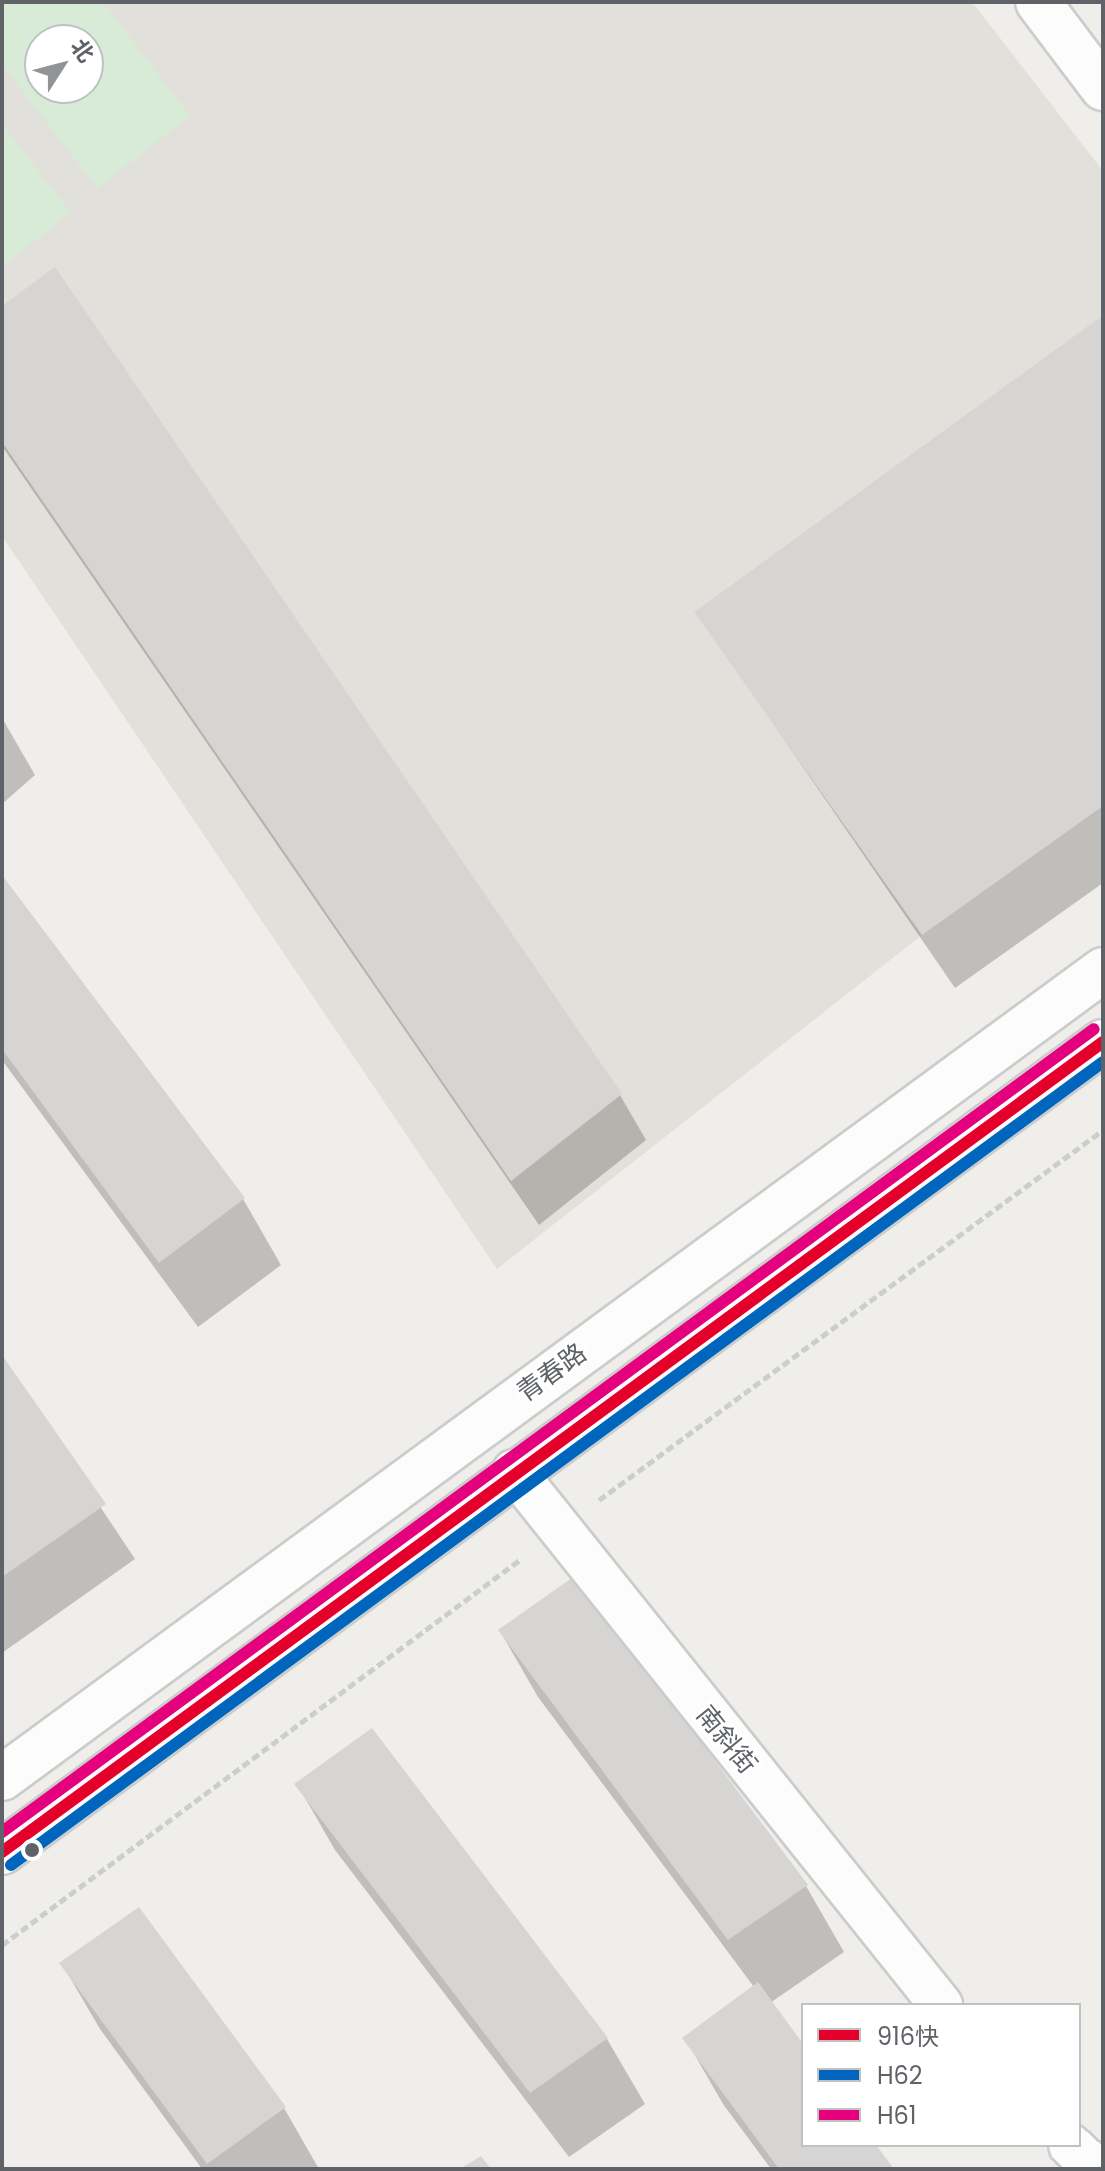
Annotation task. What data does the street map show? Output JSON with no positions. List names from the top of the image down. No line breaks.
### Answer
{"streets":{"main road":["青春路"],"street":["南斜街"]},"lines":["transit line H61","transit line 916快","transit line H62"],"legend":["916快","H62","H61"],"north":"top right"}
